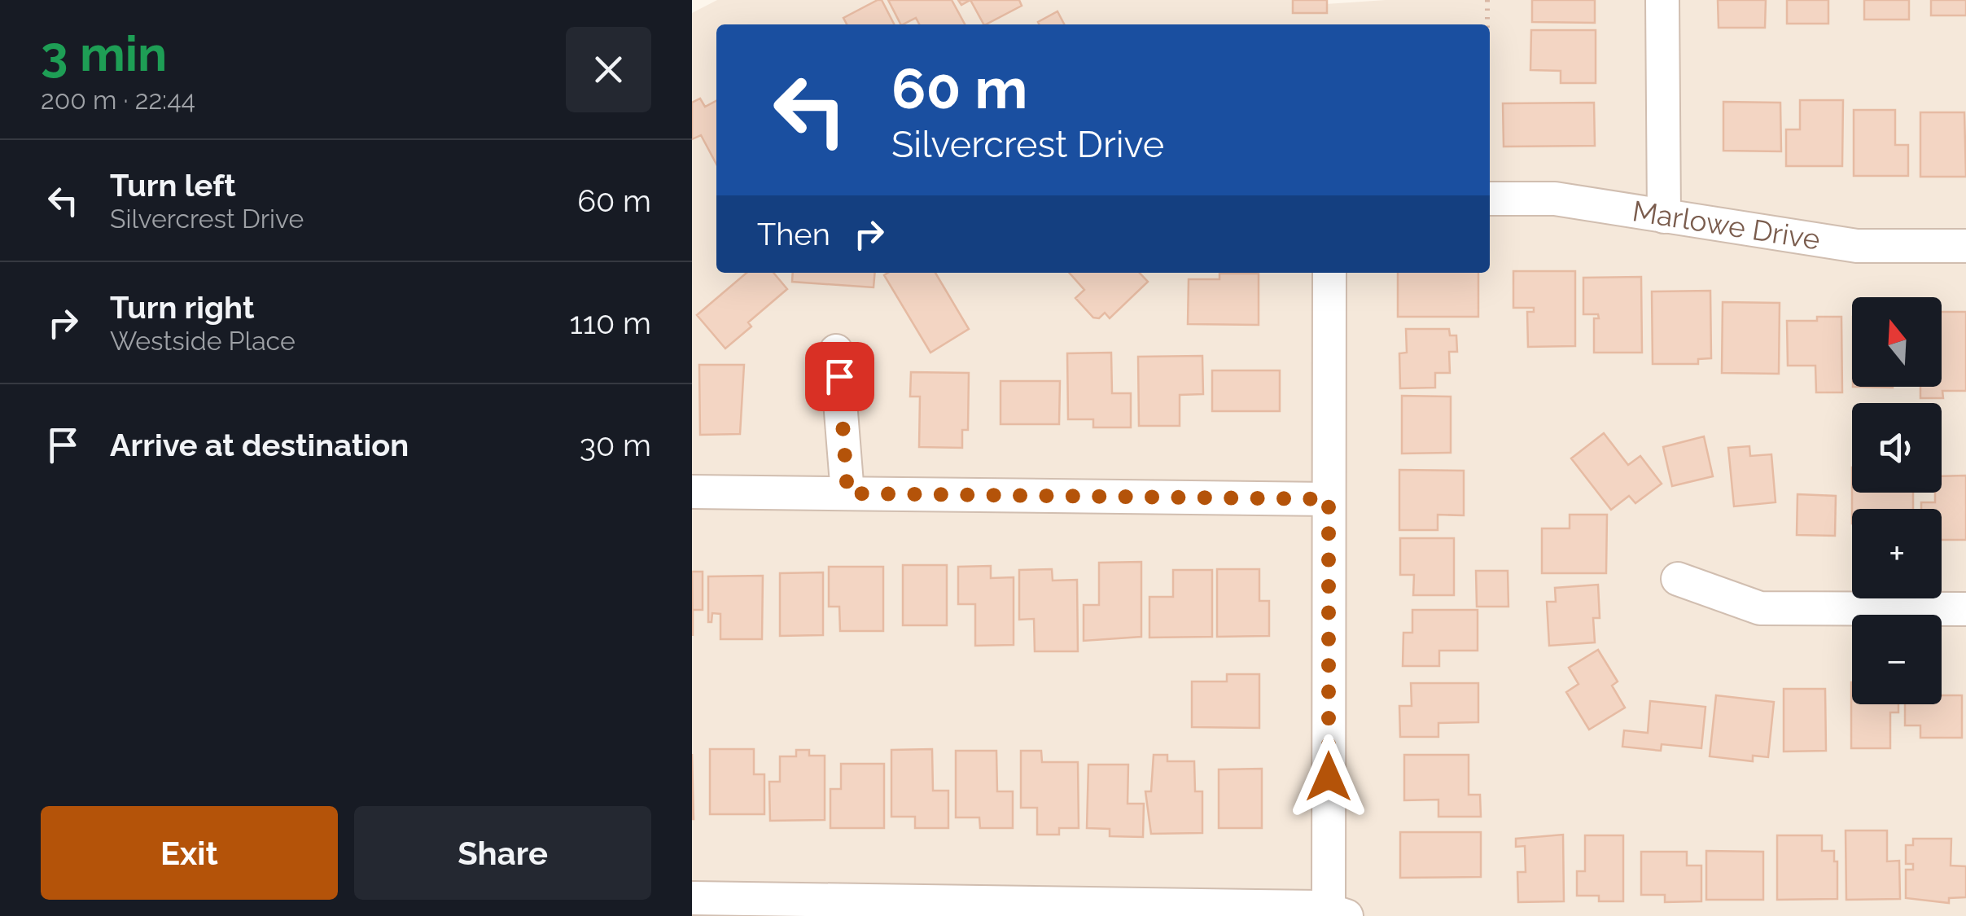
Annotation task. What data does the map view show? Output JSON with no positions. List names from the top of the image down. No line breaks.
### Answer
{"streets":{"street":["Marlowe Drive"]},"north":"top","page":{"heading":["3 min","200 m · 22:44"],"turn":["60 m","Silvercrest Drive"],"list":[{"name":"Turn left","note":"Silvercrest Drive","value":"60 m"},{"name":"Turn right","note":"Westside Place","value":"110 m"},{"name":"Arrive at destination","value":"30 m"}],"then":"Then","map_buttons":["+","−"],"buttons":["Exit","Share"]}}
